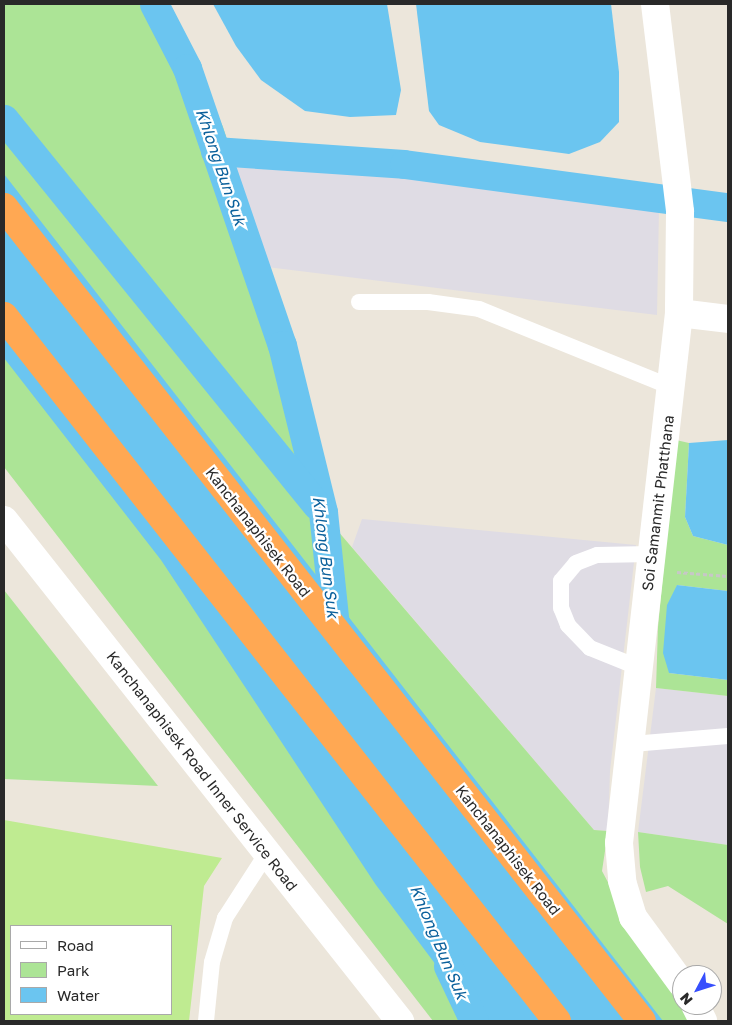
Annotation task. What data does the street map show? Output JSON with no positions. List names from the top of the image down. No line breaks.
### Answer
{"streets":{"highway":["Kanchanaphisek Road"],"street":["Soi Samanmit Phatthana","Kanchanaphisek Road Inner Service Road"]},"water":["Khlong Bun Suk"],"legend":["Road","Park","Water"],"north":"bottom left"}
